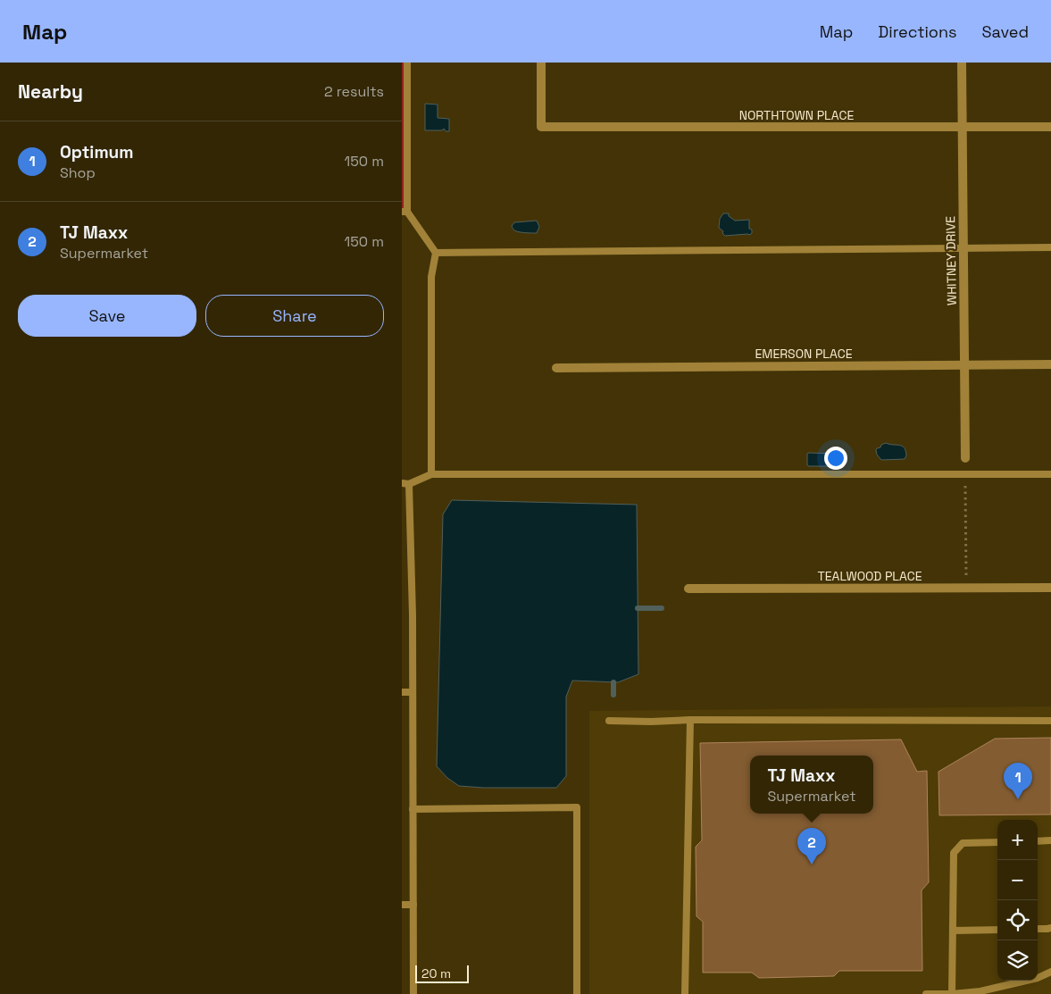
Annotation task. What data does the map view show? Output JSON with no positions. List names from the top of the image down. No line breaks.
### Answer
{"streets":{"street":["NORTHTOWN PLACE","WHITNEY DRIVE","EMERSON PLACE","TEALWOOD PLACE"]},"crossings":[["NORTHTOWN PLACE","WHITNEY DRIVE"],["WHITNEY DRIVE","EMERSON PLACE"]],"scale_bar":"20 m","page":{"header":"Map","nav":["Map","Directions","Saved"],"heading":["Nearby","2 results"],"list":[{"mark":"1","name":"Optimum","note":"Shop","value":"150 m"},{"mark":"2","name":"TJ Maxx","note":"Supermarket","value":"150 m"}],"buttons":["Save","Share"],"popup":["TJ Maxx","Supermarket"],"pins":["1","2"],"map_buttons":["+","−"],"scale":"20 m"}}
